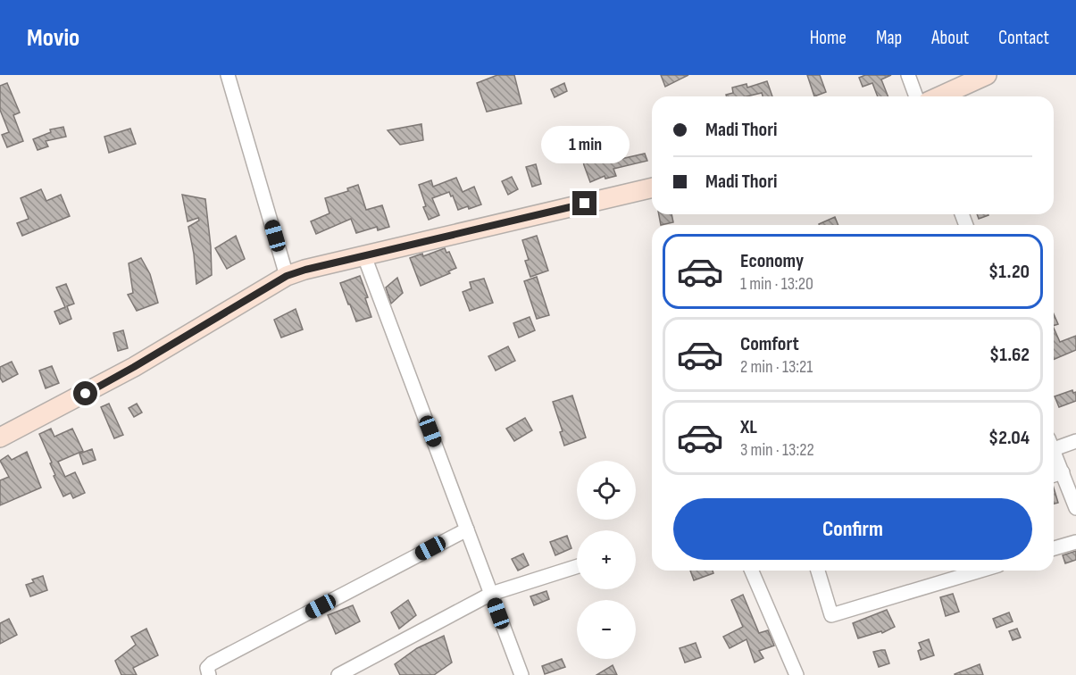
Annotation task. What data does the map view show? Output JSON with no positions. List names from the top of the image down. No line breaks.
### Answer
{"page":{"header":"Movio","nav":["Home","Map","About","Contact"],"banner":["Madi Thori","Madi Thori"],"bubble":"1 min","list":[{"name":"Economy","note":"1 min · 13:20","value":"$1.20"},{"name":"Comfort","note":"2 min · 13:21","value":"$1.62"},{"name":"XL","note":"3 min · 13:22","value":"$2.04"}],"map_buttons":["+","−"],"buttons":"Confirm"}}
